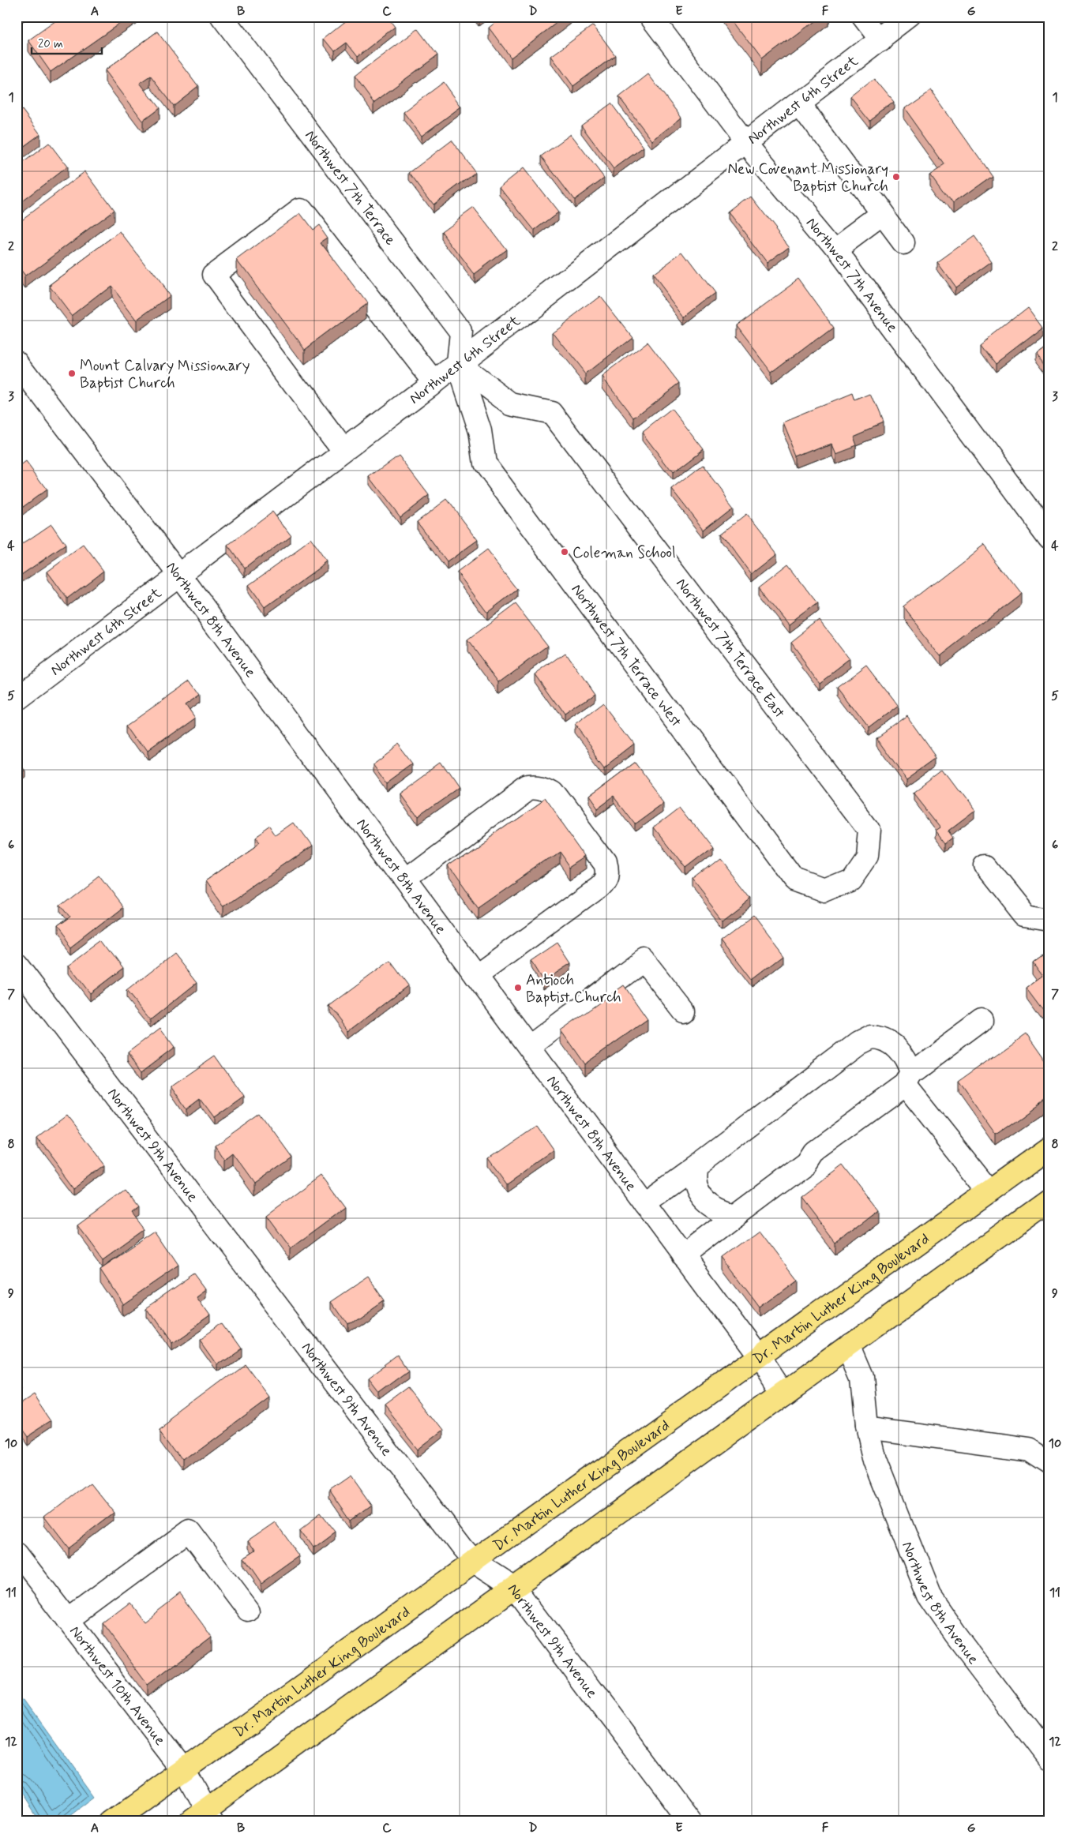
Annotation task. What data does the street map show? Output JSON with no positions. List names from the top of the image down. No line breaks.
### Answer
{"streets":{"main road":["Dr. Martin Luther King Boulevard"],"street":["Northwest 6th Street","Northwest 7th Terrace","Northwest 7th Avenue","Northwest 8th Avenue","Northwest 7th Terrace East","Northwest 7th Terrace West","Northwest 9th Avenue","Northwest 10th Avenue"]},"crossings":[["Northwest 6th Street","Northwest 7th Terrace"],["Northwest 6th Street","Northwest 7th Avenue"],["Northwest 6th Street","Northwest 8th Avenue"],["Northwest 6th Street","Northwest 7th Terrace East"],["Northwest 6th Street","Northwest 7th Terrace West"],["Northwest 7th Terrace","Northwest 7th Terrace East"],["Northwest 7th Terrace","Northwest 7th Terrace West"],["Northwest 8th Avenue","Dr. Martin Luther King Boulevard"],["Northwest 7th Terrace East","Northwest 7th Terrace West"],["Northwest 9th Avenue","Dr. Martin Luther King Boulevard"],["Dr. Martin Luther King Boulevard","Northwest 10th Avenue"]],"places":["New Covenant Missionary Baptist Church","Mount Calvary Missionary Baptist Church","Coleman School","Antioch Baptist Church"],"scale_bar":"20 m","grid":{"columns":["A","B","C","D","E","F","G"],"rows":["1","2","3","4","5","6","7","8","9","10","11","12"]}}
